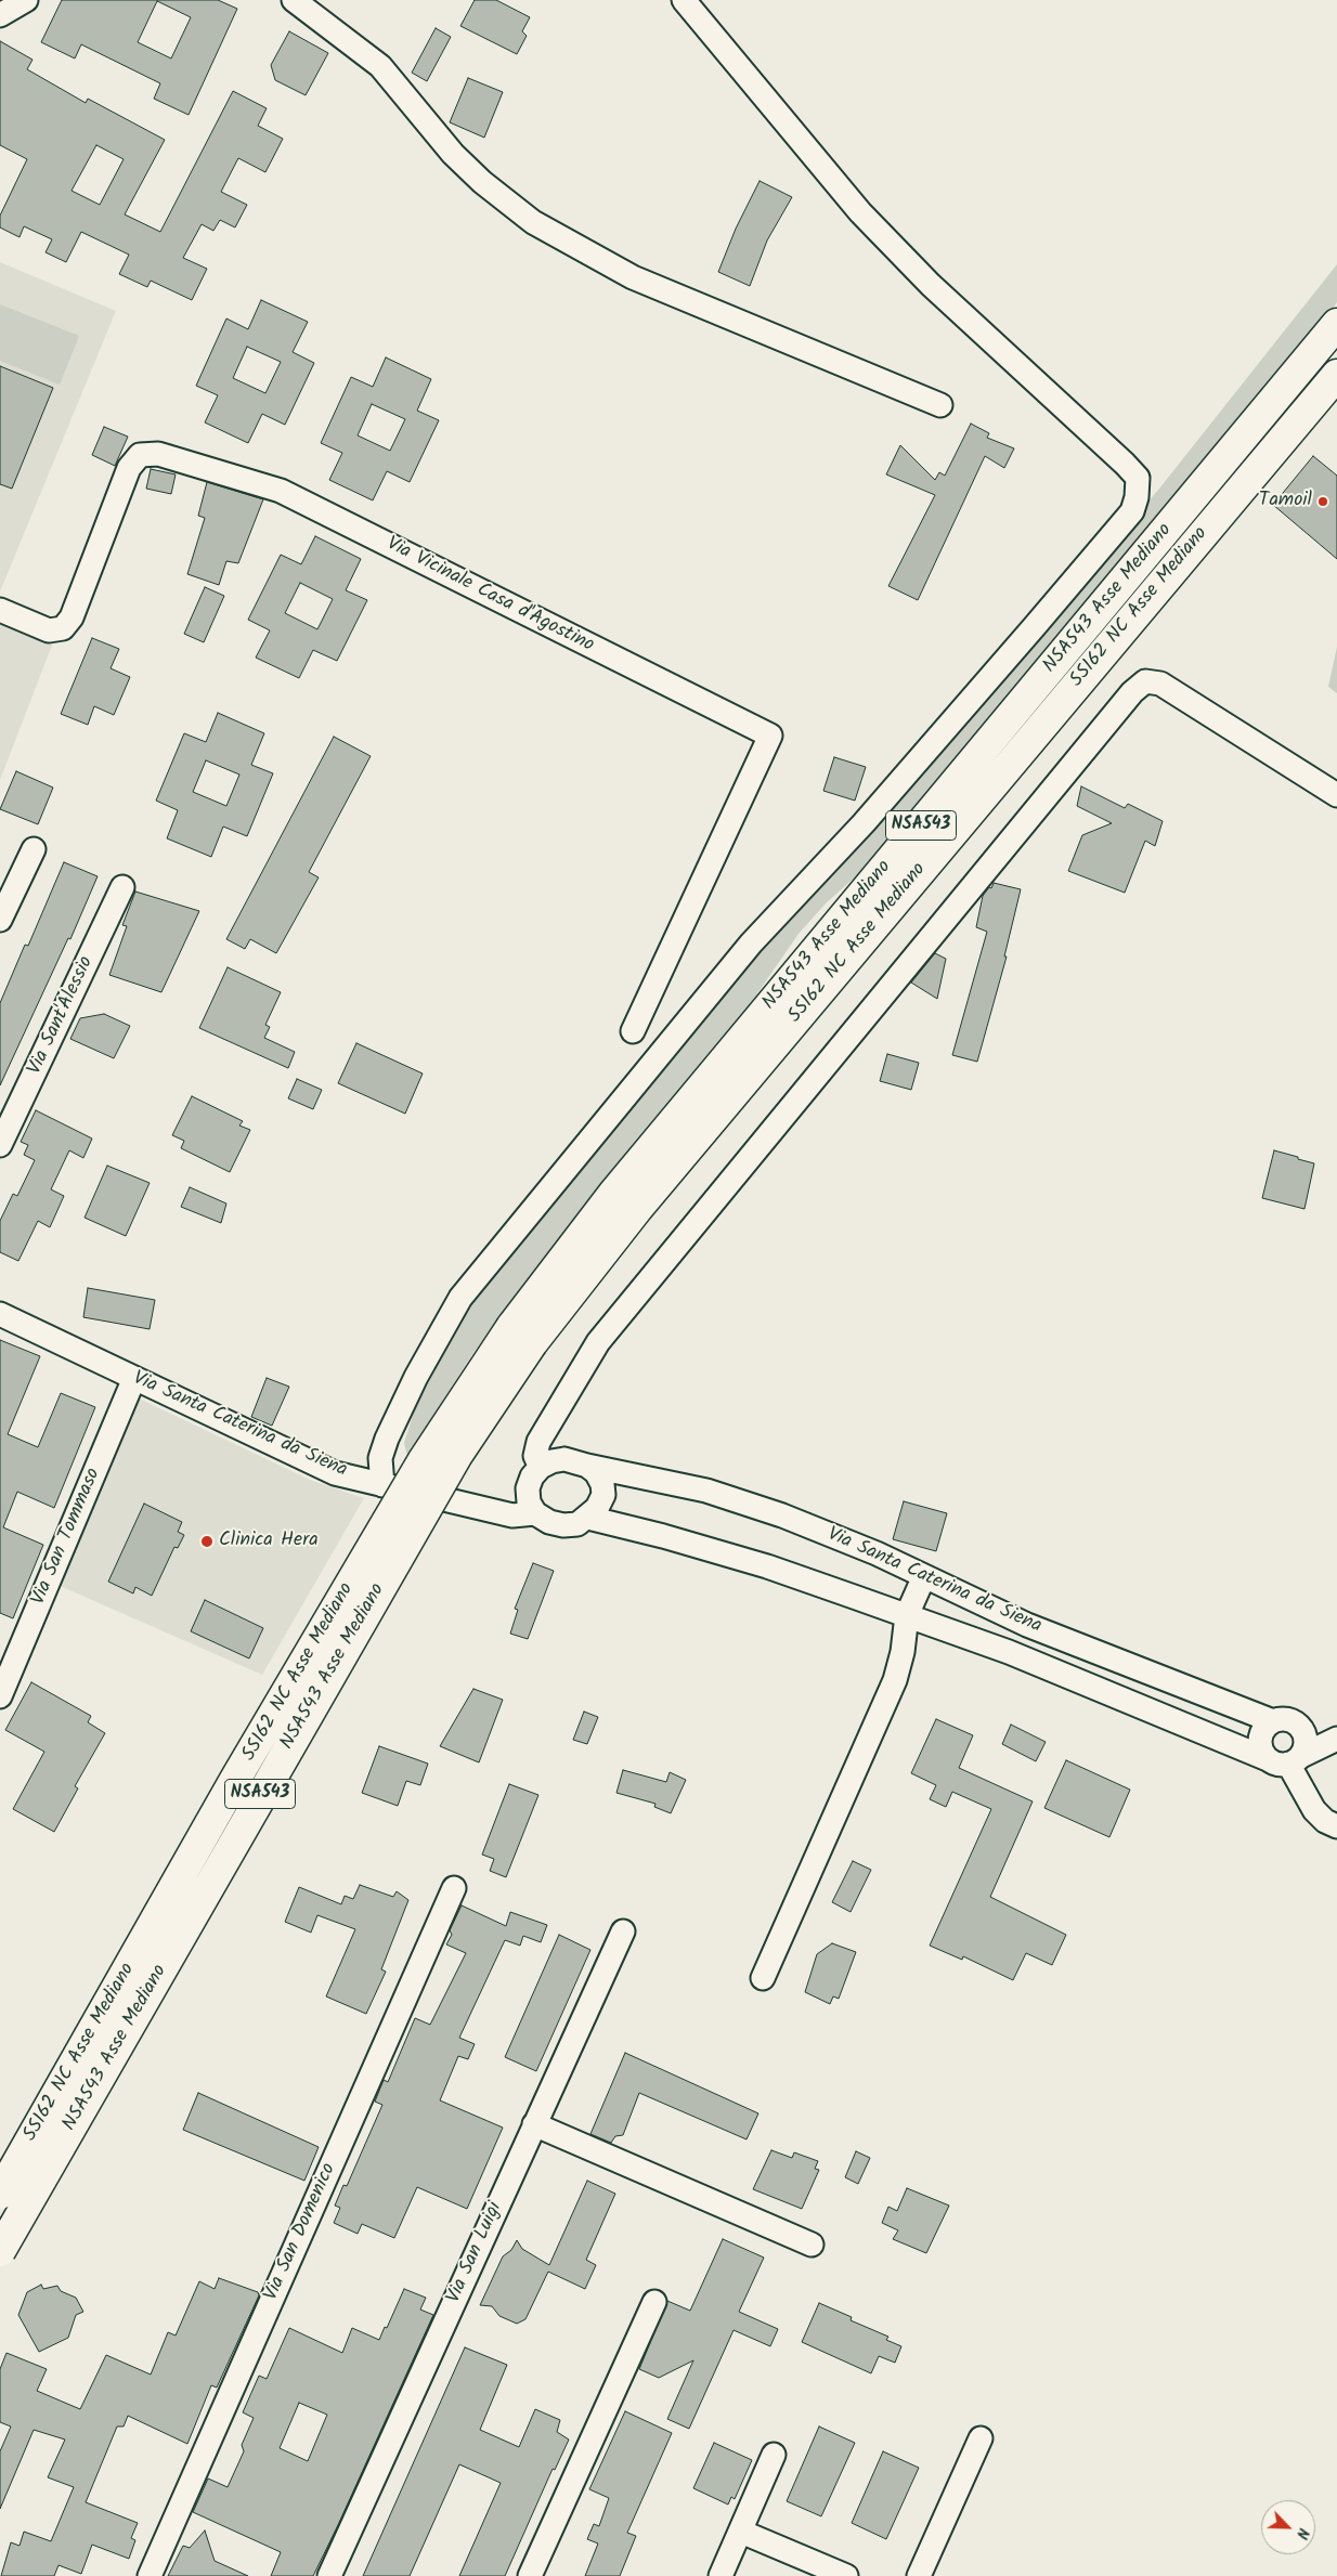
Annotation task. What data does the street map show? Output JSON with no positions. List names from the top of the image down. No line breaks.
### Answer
{"streets":{"highway":["NSA543 Asse Mediano","SS162 NC Asse Mediano","NSA543"],"street":["Via Vicinale Casa d'Agostino","Via Sant'Alessio","Via Santa Caterina da Siena","Via San Tommaso","Via San Domenico","Via San Luigi"]},"crossings":[["NSA543 Asse Mediano","SS162 NC Asse Mediano"],["Via Santa Caterina da Siena","Via San Tommaso"]],"places":["Tamoil","Clinica Hera"],"north":"bottom right"}
